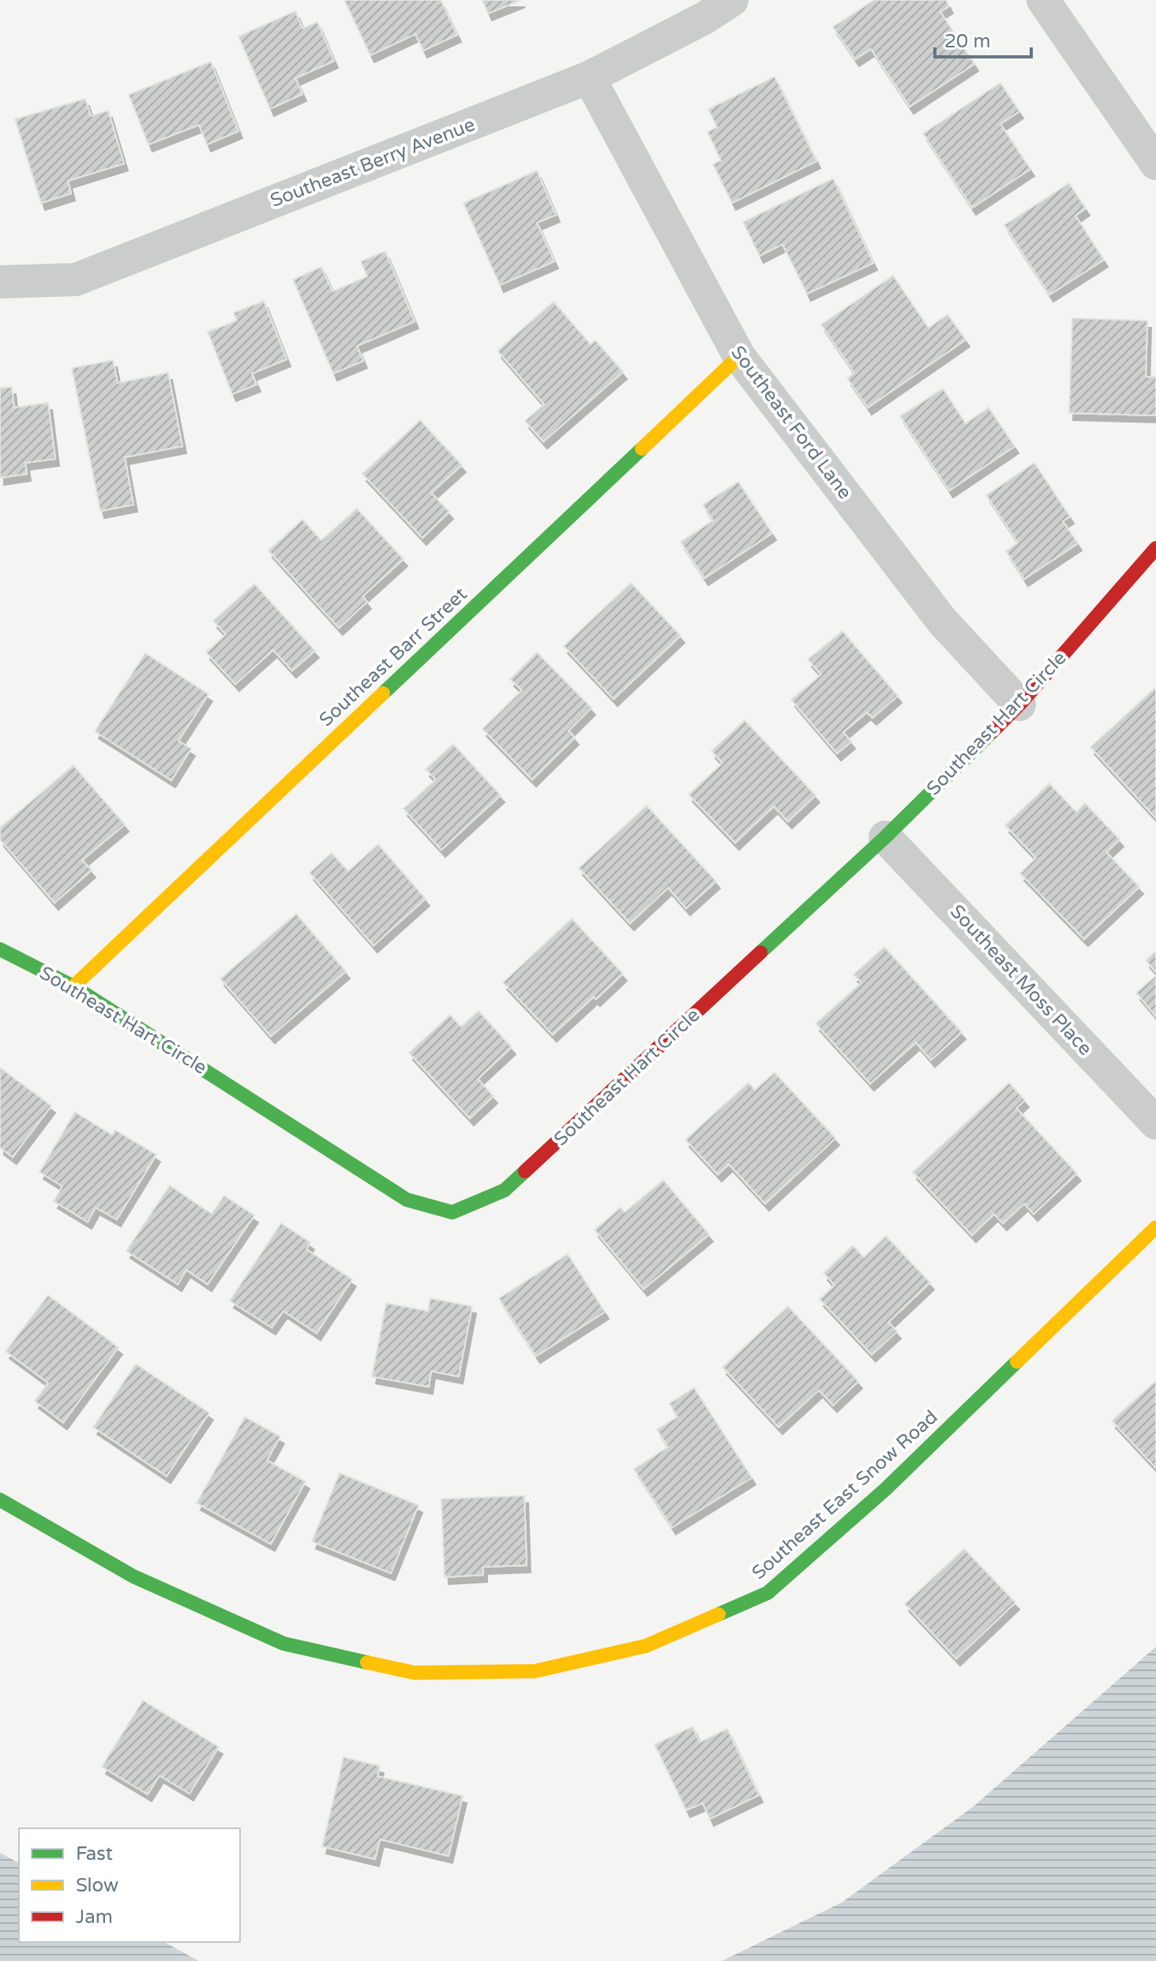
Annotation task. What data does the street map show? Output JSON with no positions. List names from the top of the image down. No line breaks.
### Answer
{"streets":{"street":["Southeast Berry Avenue","Southeast Ford Lane","Southeast Barr Street","Southeast Hart Circle","Southeast Moss Place","Southeast East Snow Road"]},"crossings":[["Southeast Berry Avenue","Southeast Ford Lane"],["Southeast Ford Lane","Southeast Barr Street"],["Southeast Ford Lane","Southeast Hart Circle"],["Southeast Barr Street","Southeast Hart Circle"],["Southeast Hart Circle","Southeast Moss Place"]],"legend":["Fast","Slow","Jam"],"scale_bar":"20 m"}
